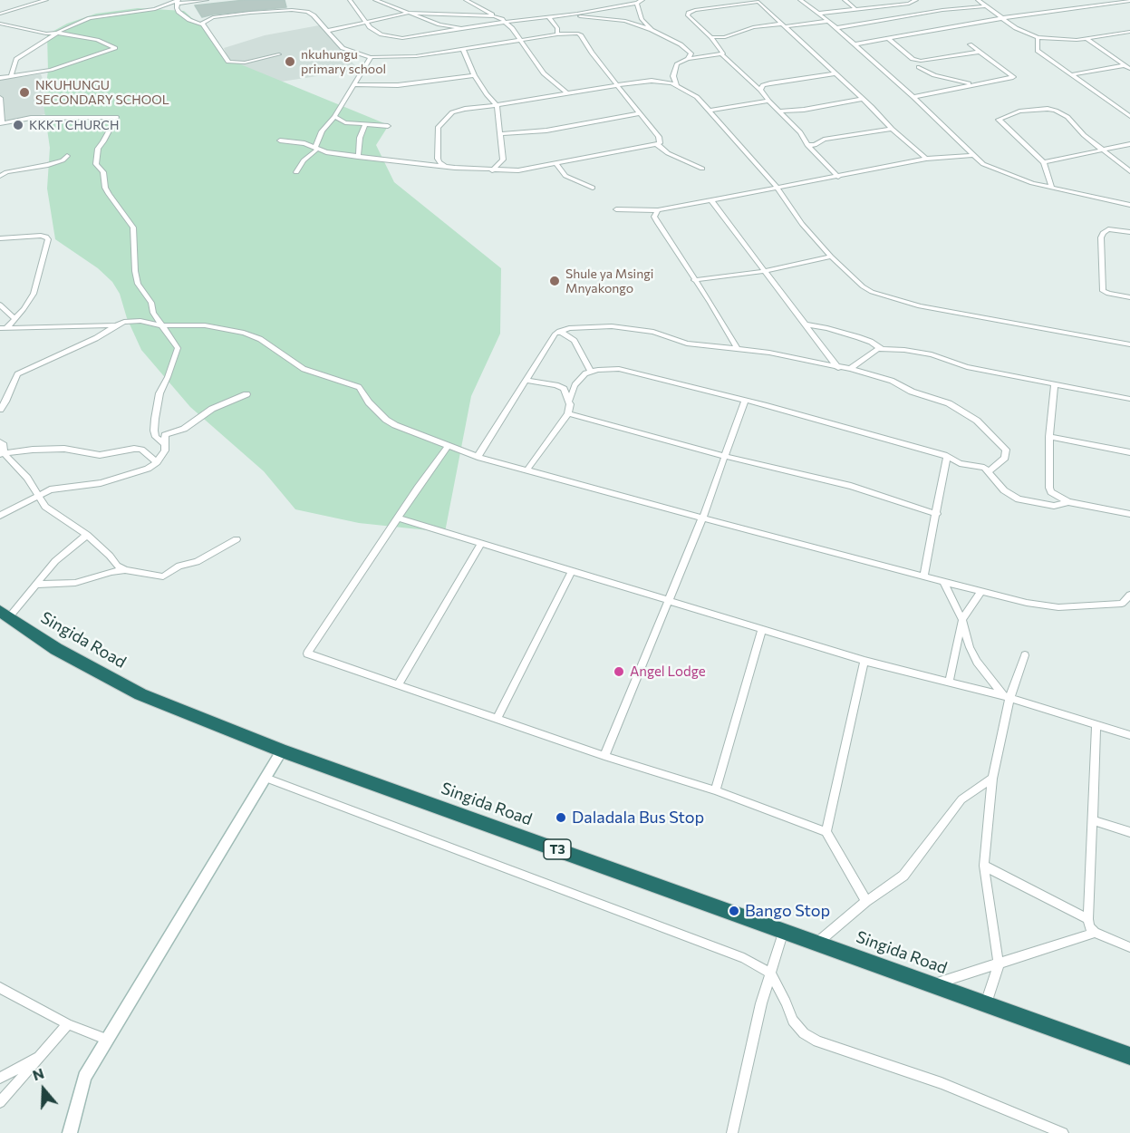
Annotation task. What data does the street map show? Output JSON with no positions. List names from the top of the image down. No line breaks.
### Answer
{"streets":{"highway":["Singida Road","T3"]},"places":["nkuhungu primary school","NKUHUNGU SECONDARY SCHOOL","KKKT CHURCH","Shule ya Msingi Mnyakongo","Angel Lodge","Daladala Bus Stop","Bango Stop"],"north":"top"}
